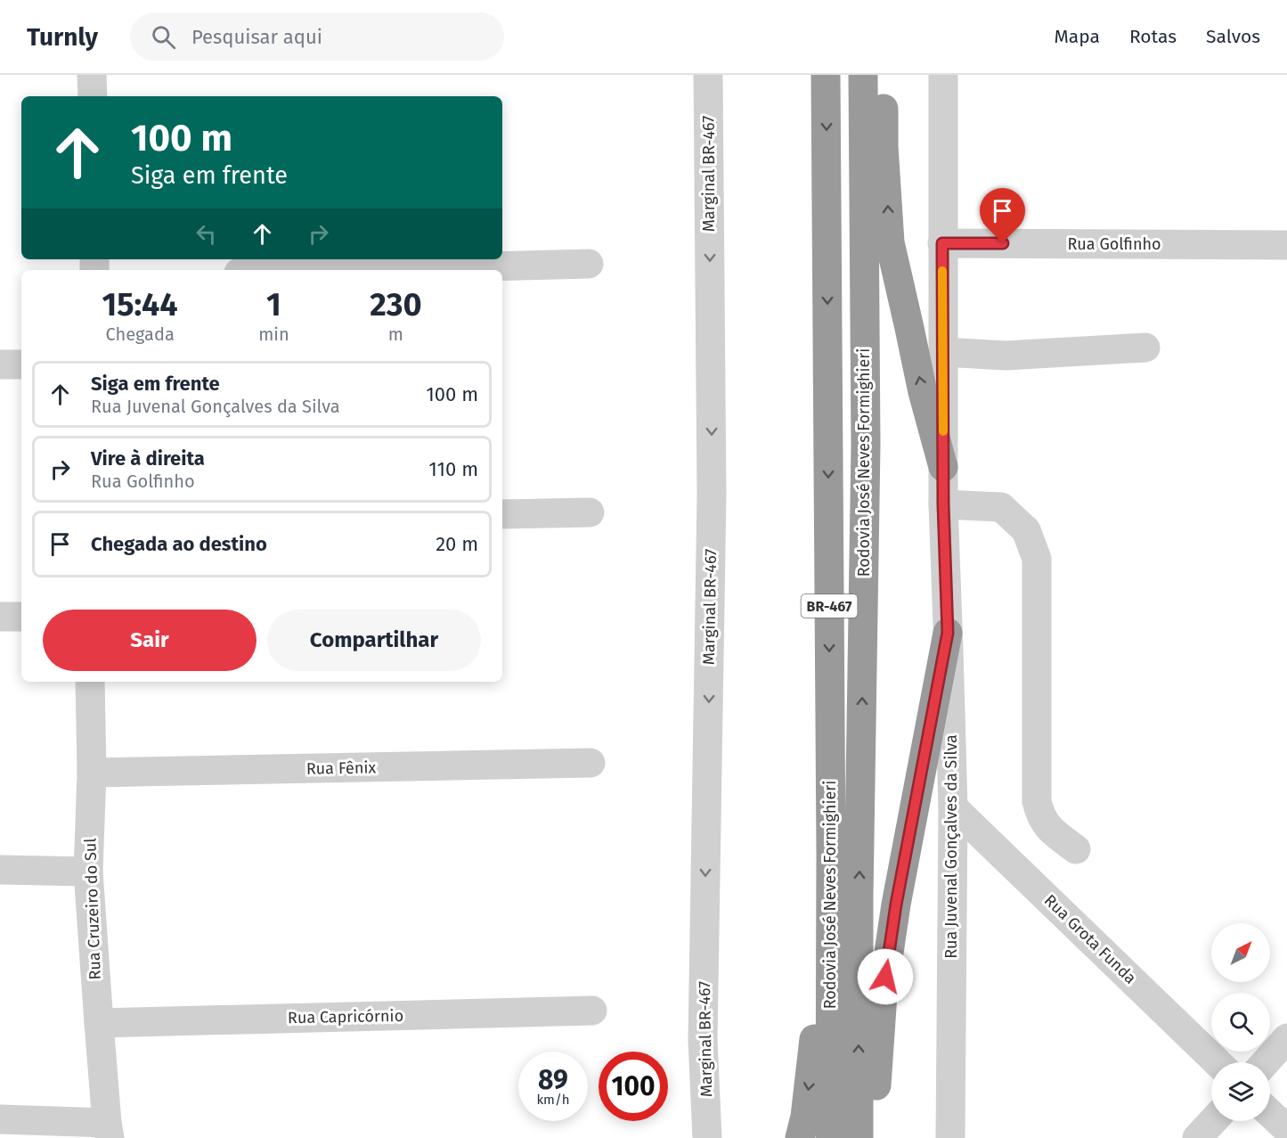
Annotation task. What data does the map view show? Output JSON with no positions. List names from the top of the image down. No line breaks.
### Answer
{"streets":{"highway":["Rodovia José Neves Formighieri","BR-467"],"street":["Marginal BR-467","Rua Golfinho","Rua Fênix","Rua Juvenal Gonçalves da Silva","Rua Cruzeiro do Sul","Rua Grota Funda","Rua Capricórnio"]},"crossings":[["Rua Golfinho","Rua Juvenal Gonçalves da Silva"],["Rua Fênix","Rua Cruzeiro do Sul"],["Rua Juvenal Gonçalves da Silva","Rua Grota Funda"],["Rua Cruzeiro do Sul","Rua Capricórnio"]],"one_way":["Marginal BR-467"],"north":"top right","page":{"header":"Turnly","search":"Pesquisar aqui","nav":["Mapa","Rotas","Salvos"],"turn":["100 m","Siga em frente"],"eta":["15:44","Chegada","1","min","230","m"],"list":[{"name":"Siga em frente","note":"Rua Juvenal Gonçalves da Silva","value":"100 m"},{"name":"Vire à direita","note":"Rua Golfinho","value":"110 m"},{"name":"Chegada ao destino","value":"20 m"}],"buttons":["Sair","Compartilhar"],"speed":"89 km/h","limit":"100"}}
